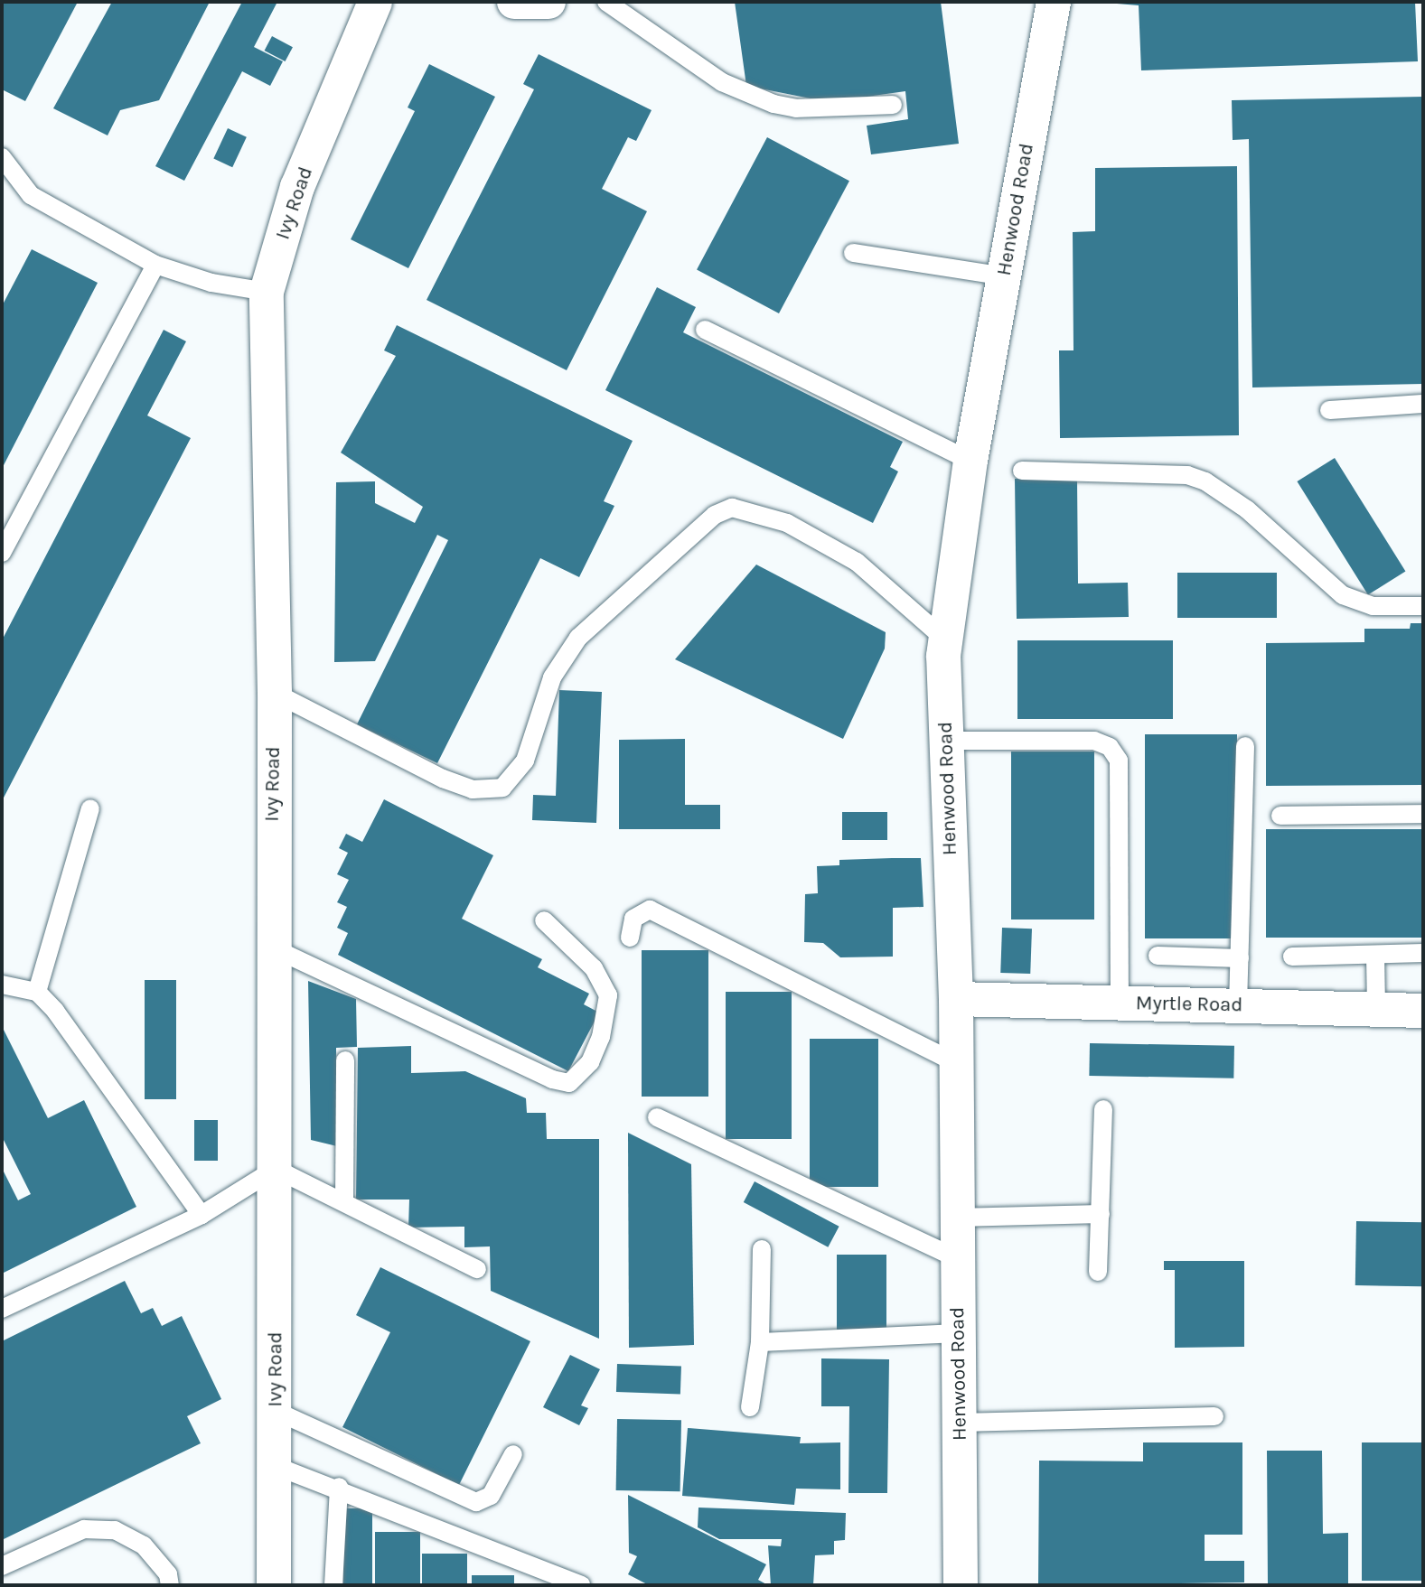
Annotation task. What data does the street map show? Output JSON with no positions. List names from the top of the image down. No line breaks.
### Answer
{"streets":{"street":["Ivy Road","Henwood Road","Myrtle Road"]},"crossings":[["Henwood Road","Myrtle Road"]]}
